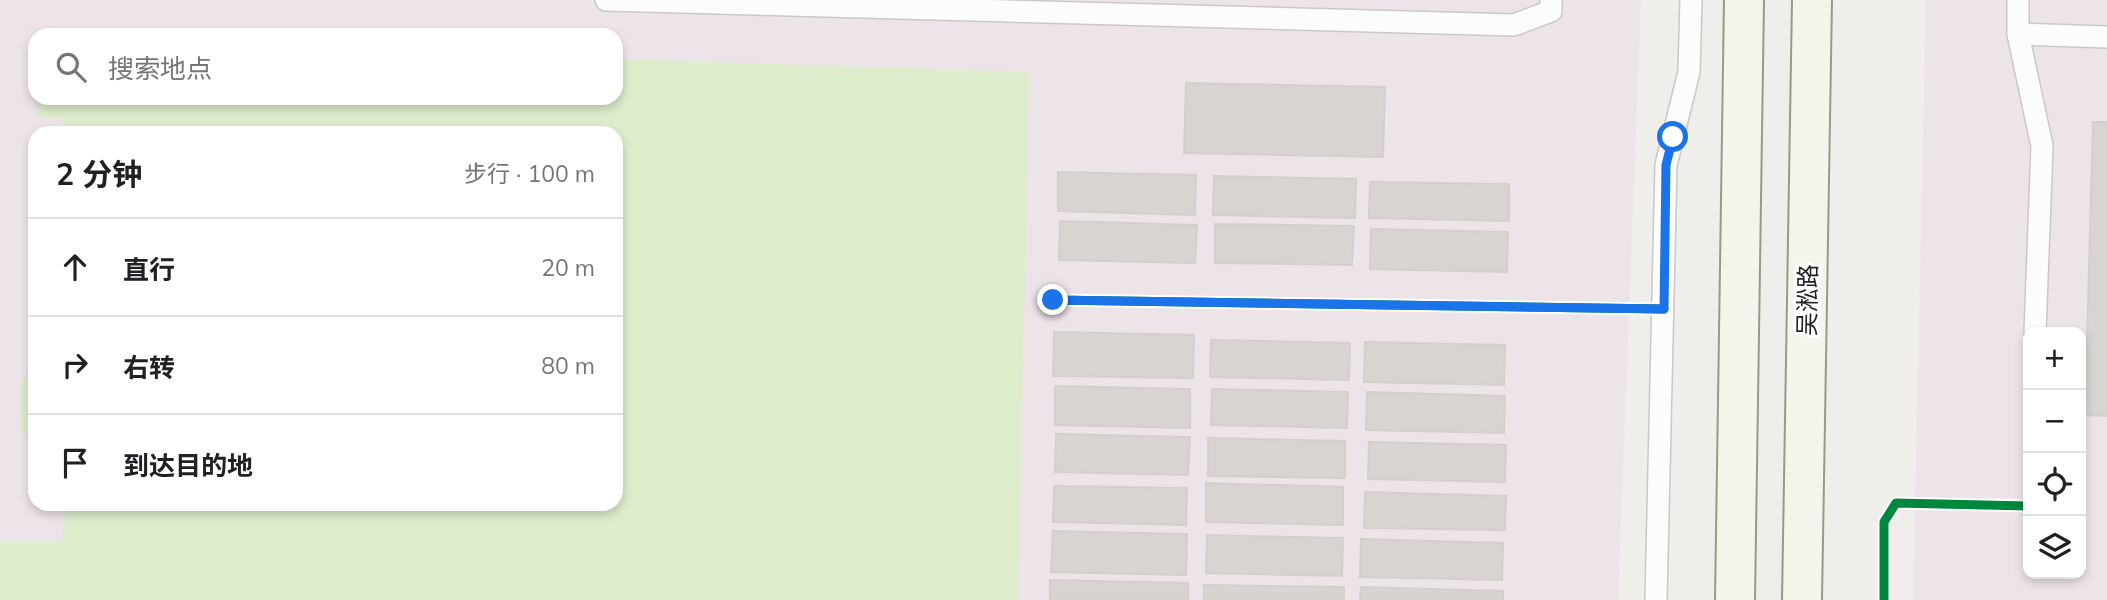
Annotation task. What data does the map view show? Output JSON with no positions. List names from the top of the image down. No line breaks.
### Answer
{"streets":{"main road":["吴淞路"]},"page":{"search":"搜索地点","heading":["2 分钟","步行 · 100 m"],"list":[["直行","20 m"],["右转","80 m"],"到达目的地"],"map_buttons":["+","−"]}}
